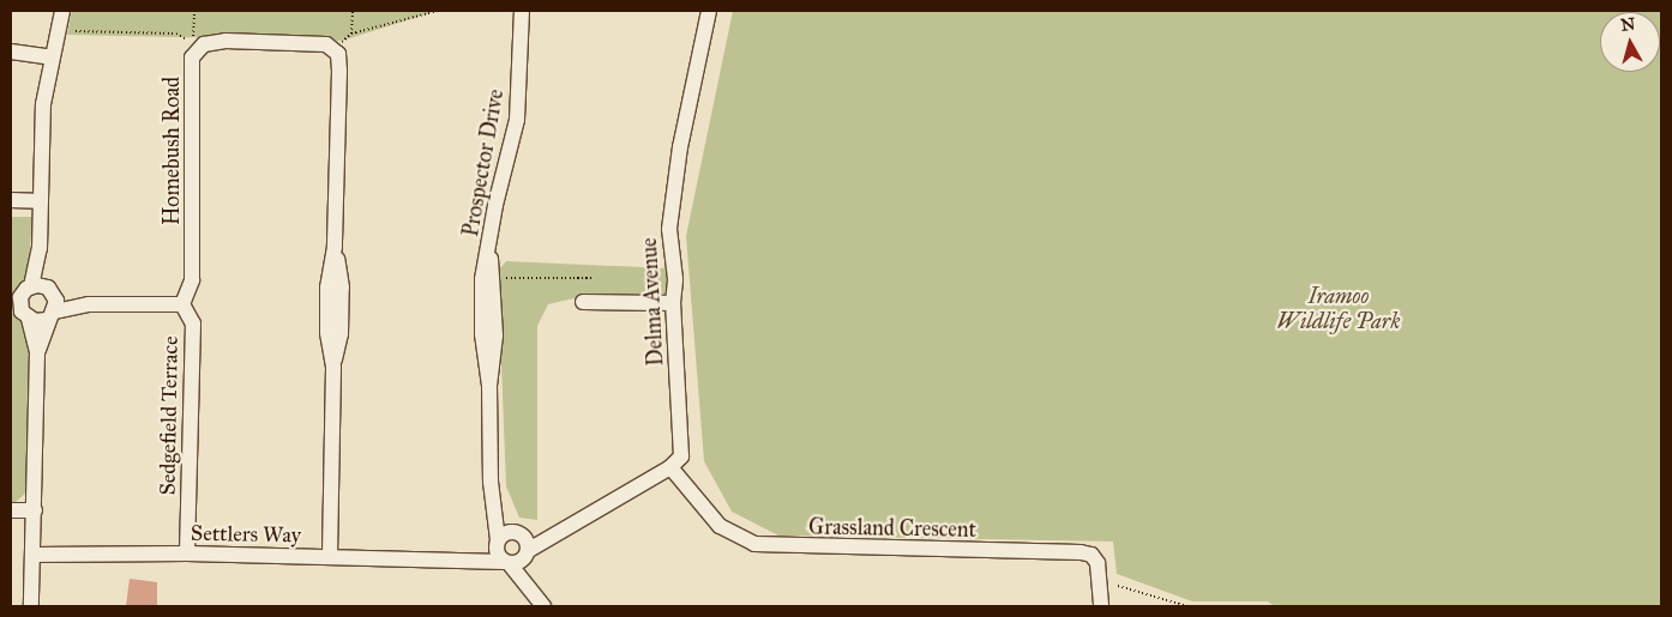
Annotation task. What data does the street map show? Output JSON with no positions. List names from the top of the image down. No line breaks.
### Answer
{"streets":{"street":["Homebush Road","Prospector Drive","Delma Avenue","Sedgefield Terrace","Grassland Crescent","Settlers Way"]},"crossings":[["Homebush Road","Sedgefield Terrace"],["Homebush Road","Settlers Way"],["Prospector Drive","Settlers Way"],["Delma Avenue","Grassland Crescent"],["Sedgefield Terrace","Settlers Way"]],"parks":["Iramoo Wildlife Park"],"north":"top"}
